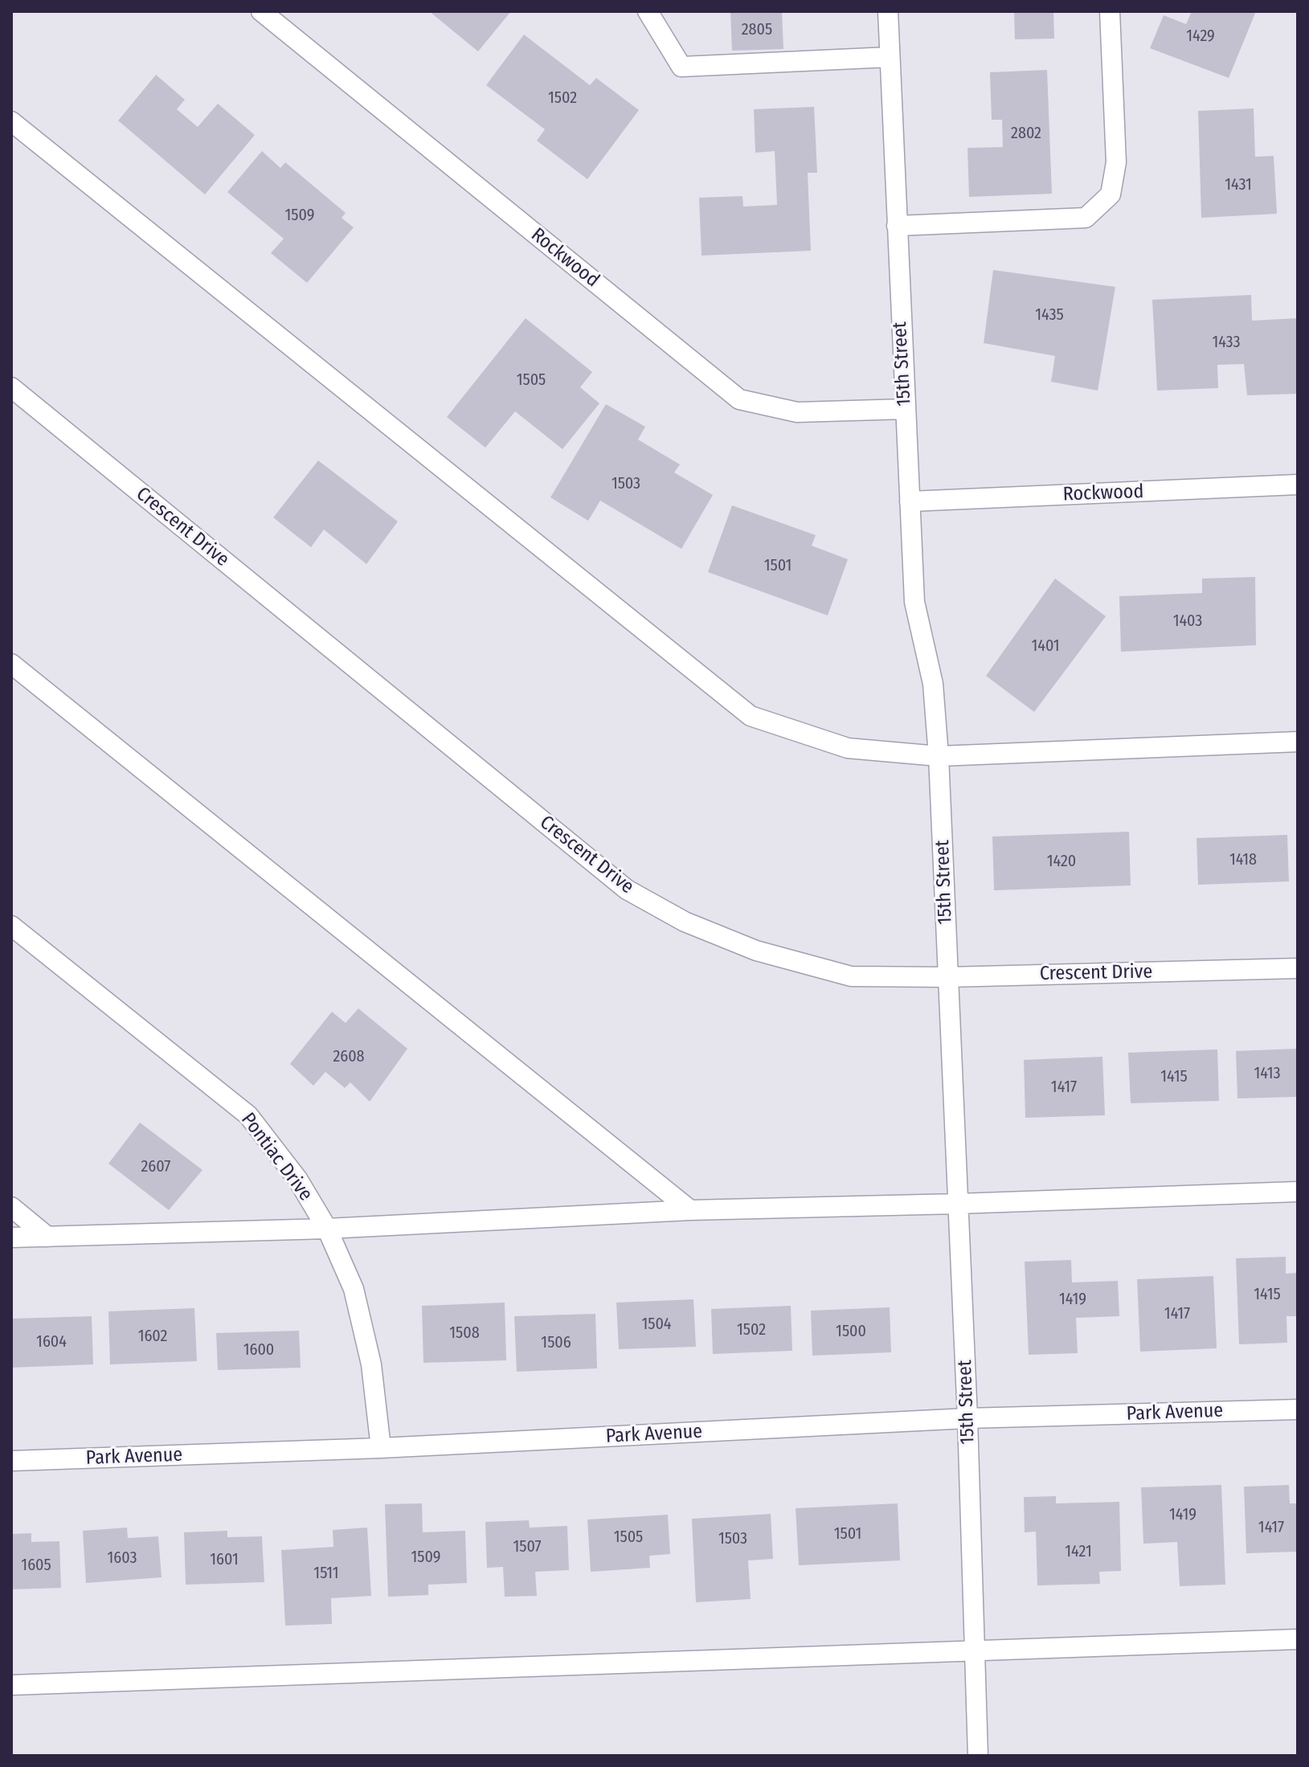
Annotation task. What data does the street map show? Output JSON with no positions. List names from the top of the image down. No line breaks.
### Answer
{"streets":{"street":["Rockwood","15th Street","Crescent Drive","Pontiac Drive","Park Avenue"]},"crossings":[["Rockwood","15th Street"],["15th Street","Crescent Drive"],["15th Street","Park Avenue"],["Pontiac Drive","Park Avenue"]],"house_numbers":["2805","1429","1502","2802","1431","1509","1435","1433","1505","1503","1501","1403","1401","1418","1420","2608","1413","1415","1417","2607","1415","1419","1417","1504","1502","1500","1508","1602","1604","1506","1600","1419","1417","1501","1505","1503","1507","1421","1509","1603","1601","1605","1511"]}
